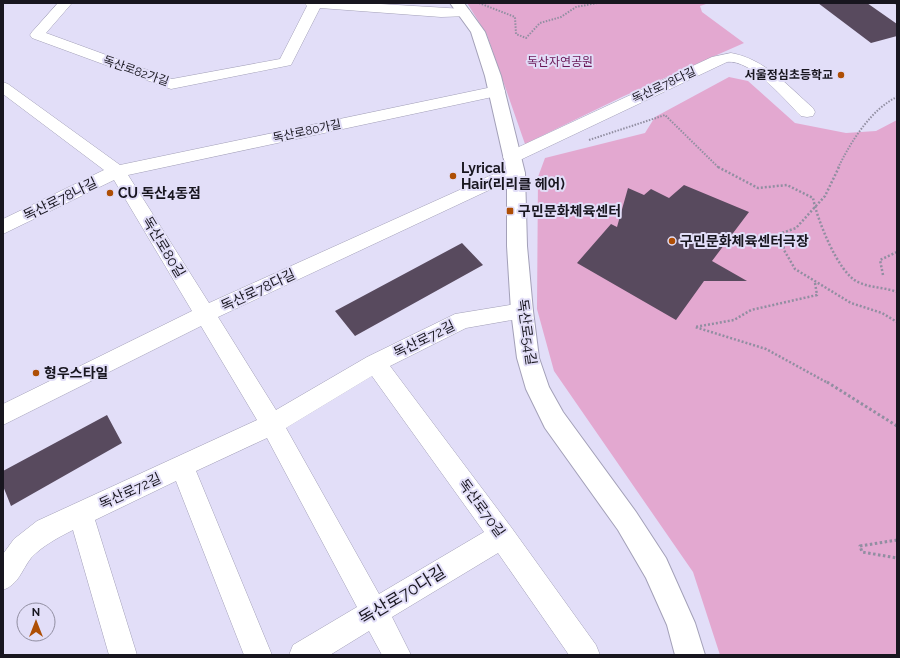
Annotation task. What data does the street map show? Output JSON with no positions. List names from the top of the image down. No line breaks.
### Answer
{"streets":{"street":["독산로82가길","독산로78다길","독산로80가길","독산로78나길","독산로80길","독산로54길","독산로72길","독산로70길","독산로70다길"]},"crossings":[["독산로78다길","독산로80길"],["독산로78다길","독산로54길"],["독산로80가길","독산로78나길"],["독산로80가길","독산로80길"],["독산로80가길","독산로54길"],["독산로78나길","독산로80길"],["독산로80길","독산로72길"],["독산로54길","독산로72길"],["독산로72길","독산로70길"],["독산로70길","독산로70다길"]],"parks":["독산자연공원"],"places":{"other":["서울정심초등학교","Lyrical Hair(리리클 헤어)","CU 독산4동점","구민문화체육센터극장","형우스타일"],"transit":["구민문화체육센터"]},"north":"top"}
